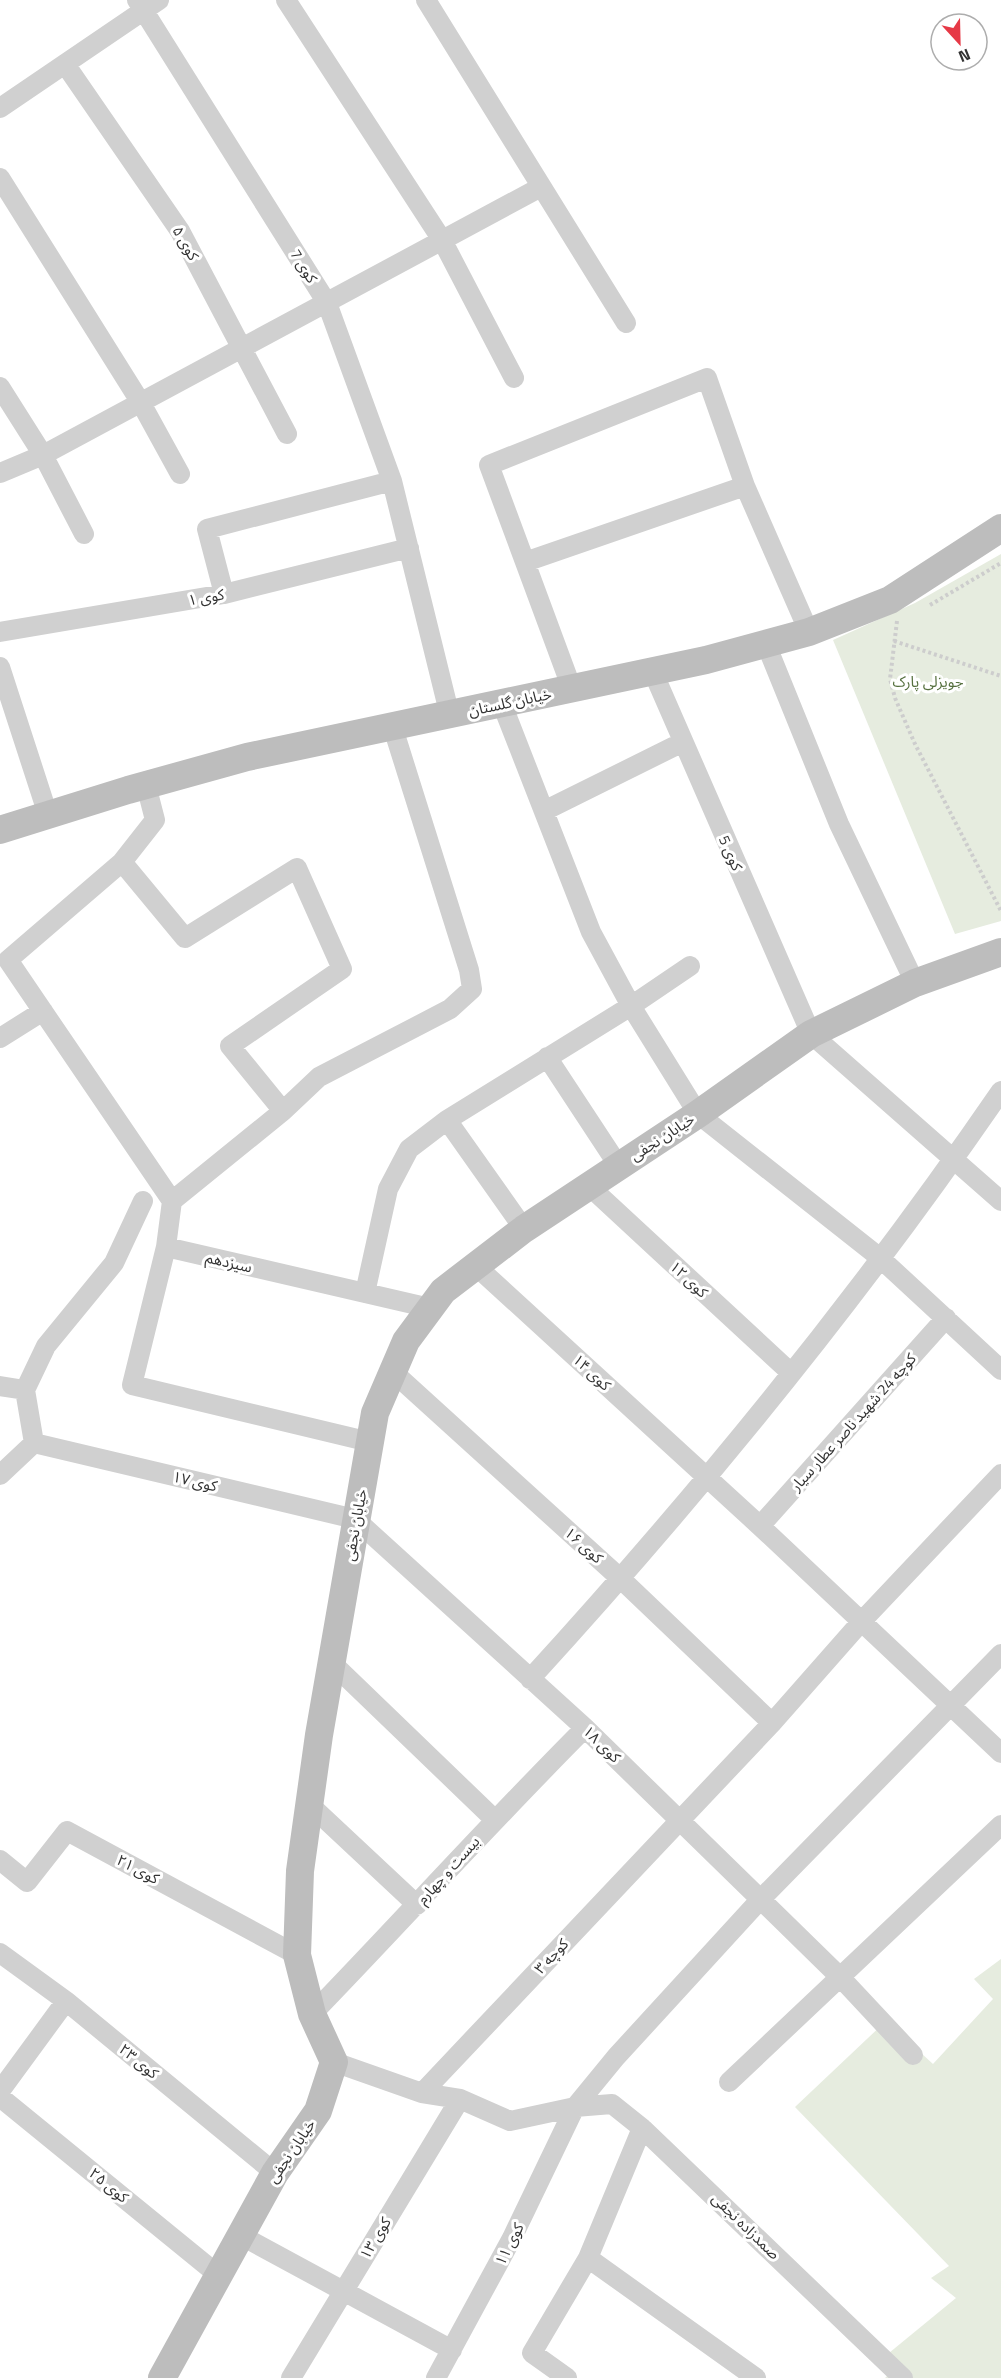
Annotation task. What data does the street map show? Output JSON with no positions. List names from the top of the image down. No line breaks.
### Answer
{"streets":{"street":["کوی ۵","کوی 7","کوی ۱","خیابان گلستان","کوی 5","خیابان نجفی","سیزدهم","کوی ۱۲","کوی ۱۴","کوچه 24 شهید ناصر عطار سیار","کوی ۱۷","کوی ۱۶","کوی ۱۸","کوی ۲۱","بیست و چهارم","کوچه ۳","کوی ۲۳","کوی ۲۵","صمدزاده نجفی","کوی ۱۳","کوی ۱۱"]},"crossings":[["کوی 7","کوی ۱"],["خیابان گلستان","کوی 5"],["کوی 5","خیابان نجفی"],["خیابان نجفی","سیزدهم"],["خیابان نجفی","کوی ۱۲"],["خیابان نجفی","کوی ۱۴"],["خیابان نجفی","کوی ۱۷"],["خیابان نجفی","کوی ۱۶"],["خیابان نجفی","کوی ۱۸"],["خیابان نجفی","کوی ۲۱"],["خیابان نجفی","بیست و چهارم"],["خیابان نجفی","کوی ۲۳"],["خیابان نجفی","کوی ۲۵"],["خیابان نجفی","صمدزاده نجفی"],["کوی ۱۴","کوچه 24 شهید ناصر عطار سیار"],["کوی ۱۴","کوچه ۳"],["کوی ۱۴","کوی ۱۱"],["کوی ۱۷","کوی ۱۸"],["کوی ۱۶","کوچه ۳"],["کوی ۱۸","بیست و چهارم"],["کوی ۱۸","کوچه ۳"],["کوی ۱۸","کوی ۱۱"],["کوچه ۳","صمدزاده نجفی"],["صمدزاده نجفی","کوی ۱۳"],["صمدزاده نجفی","کوی ۱۱"]],"parks":["جویزلی پارک"],"north":"bottom"}
